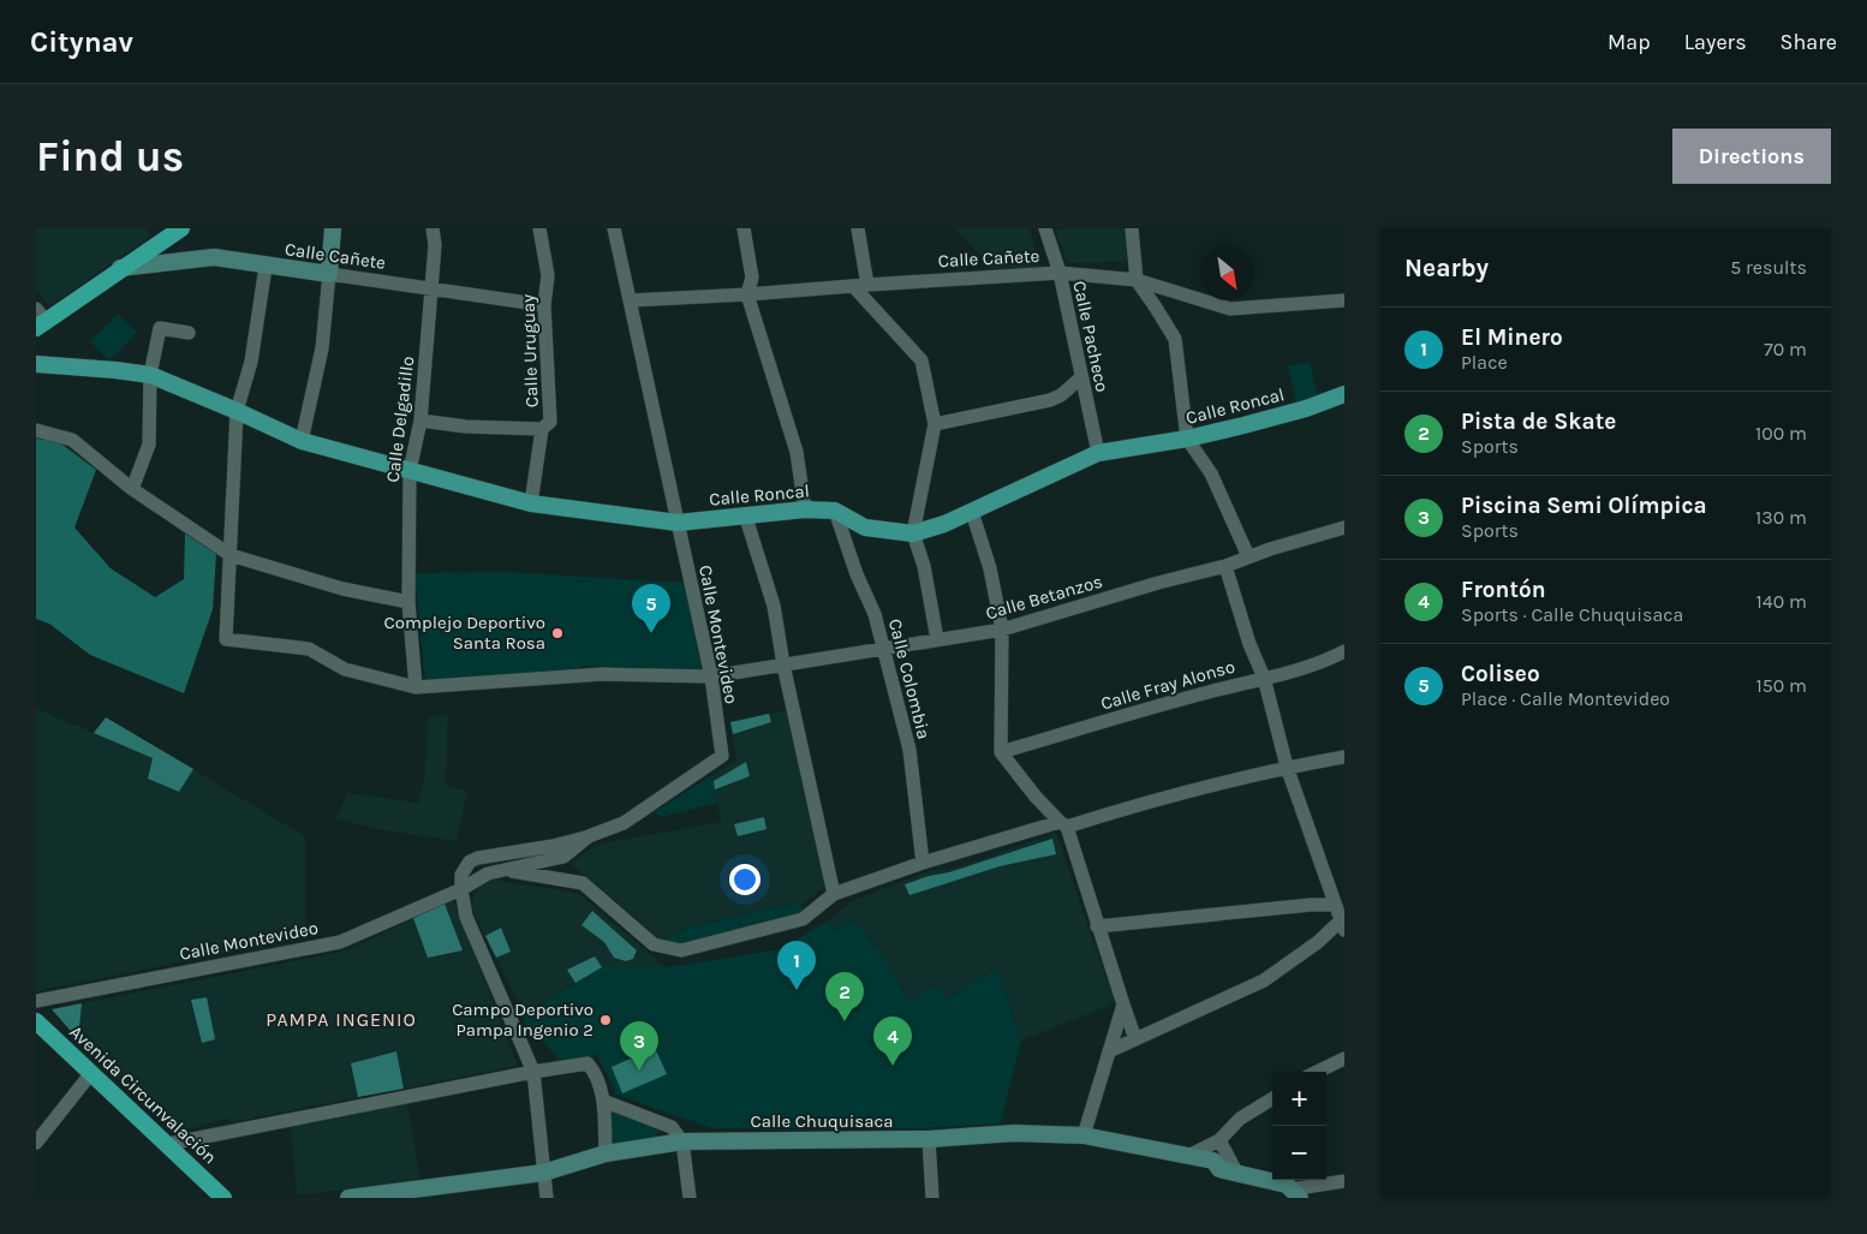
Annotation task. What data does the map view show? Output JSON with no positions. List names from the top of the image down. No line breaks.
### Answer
{"streets":{"highway":["Avenida Circunvalación"],"main road":["Calle Cañete","Calle Roncal","Calle Chuquisaca"],"street":["Calle Pacheco","Calle Uruguay","Calle Delgadillo","Calle Betanzos","Calle Montevideo","Calle Colombia","Calle Fray Alonso"]},"crossings":[["Calle Cañete","Calle Pacheco"],["Calle Cañete","Calle Uruguay"],["Calle Cañete","Calle Delgadillo"],["Calle Cañete","Calle Montevideo"],["Calle Pacheco","Calle Roncal"],["Calle Uruguay","Calle Roncal"],["Calle Roncal","Calle Delgadillo"],["Calle Roncal","Calle Montevideo"],["Calle Roncal","Calle Colombia"],["Calle Delgadillo","Calle Betanzos"],["Calle Betanzos","Calle Montevideo"],["Calle Betanzos","Calle Colombia"]],"districts":["PAMPA INGENIO"],"places":["Complejo Deportivo Santa Rosa","Campo Deportivo Pampa Ingenio 2"],"north":"bottom right","page":{"header":"Citynav","nav":["Map","Layers","Share"],"buttons":"Directions","title":"Find us","heading":["Nearby","5 results"],"list":[{"mark":"1","name":"El Minero","note":"Place","value":"70 m"},{"mark":"2","name":"Pista de Skate","note":"Sports","value":"100 m"},{"mark":"3","name":"Piscina Semi Olímpica","note":"Sports","value":"130 m"},{"mark":"4","name":"Frontón","note":"Sports · Calle Chuquisaca","value":"140 m"},{"mark":"5","name":"Coliseo","note":"Place · Calle Montevideo","value":"150 m"}],"pins":["5","1","2","4","3"],"map_buttons":["+","−"]}}
